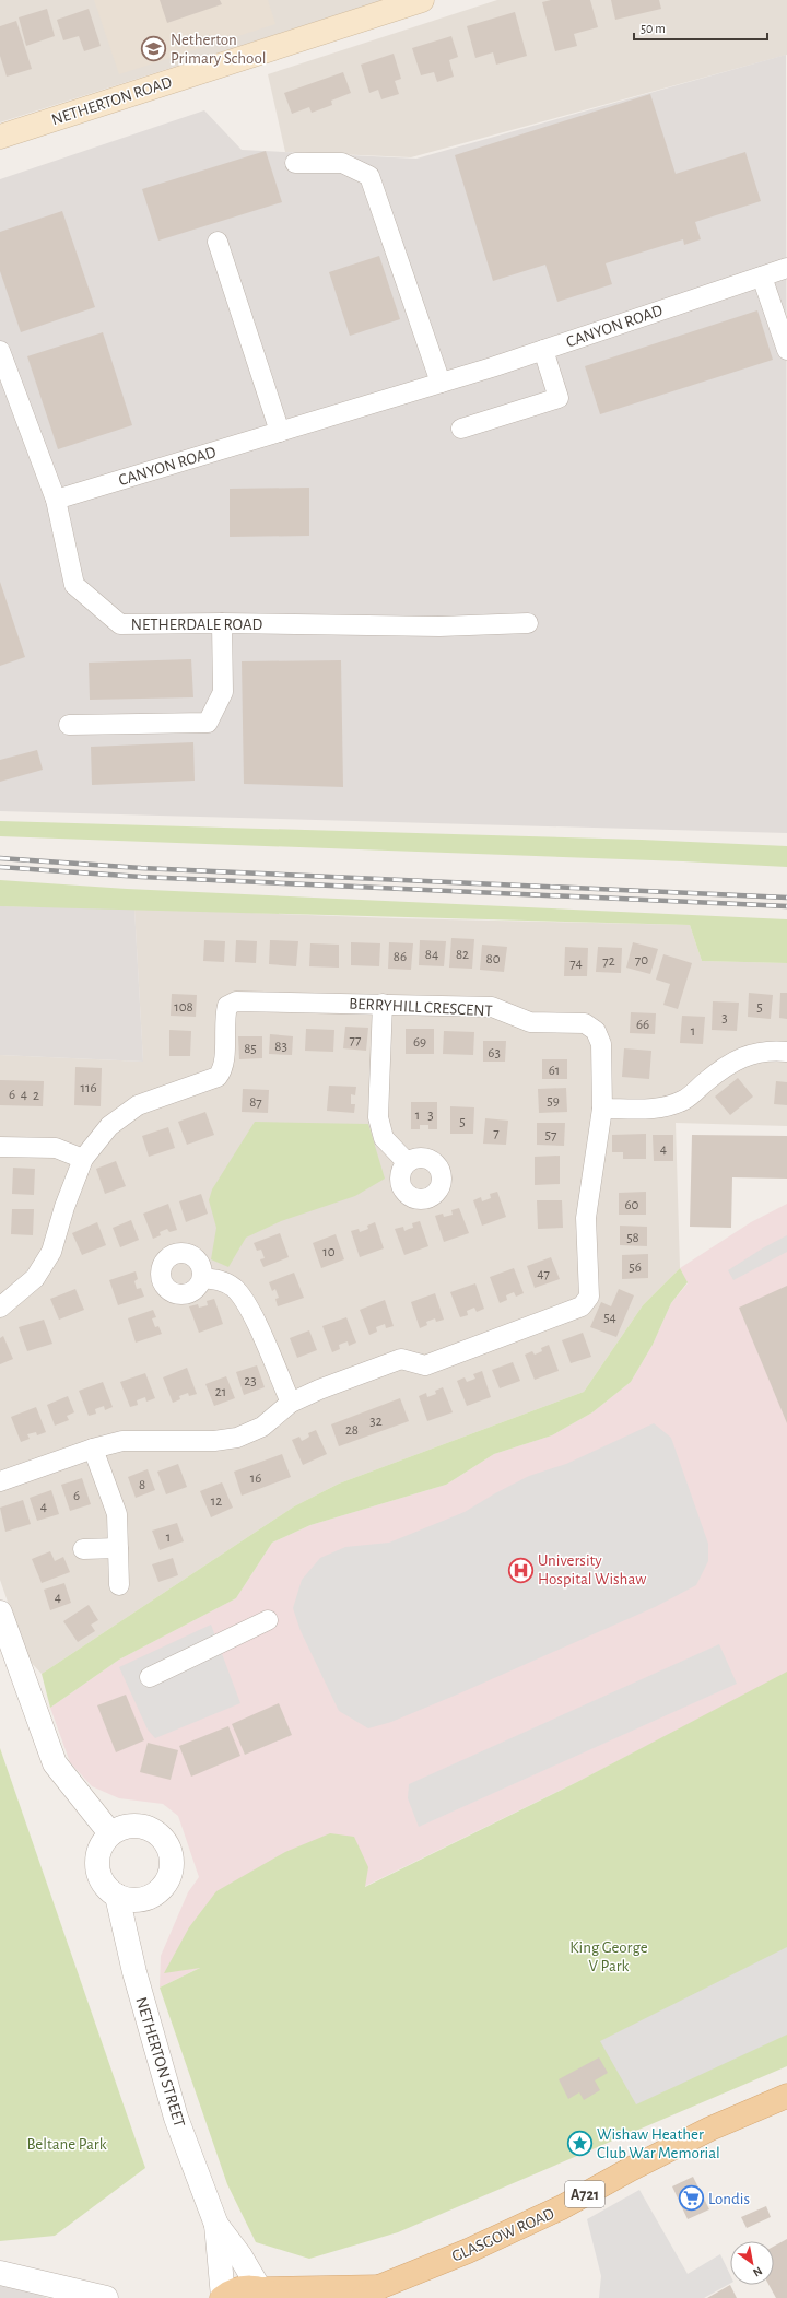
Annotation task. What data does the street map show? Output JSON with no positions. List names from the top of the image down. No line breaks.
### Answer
{"streets":{"main road":["NETHERTON ROAD","A721","GLASGOW ROAD"],"street":["CANYON ROAD","NETHERDALE ROAD","BERRYHILL CRESCENT","NETHERTON STREET"]},"crossings":[["CANYON ROAD","NETHERDALE ROAD"],["NETHERTON STREET","GLASGOW ROAD"]],"parks":["King George V Park","Beltane Park"],"places":{"school or university":["Netherton Primary School"],"hospital":["University Hospital Wishaw"],"place":["Wishaw Heather Club War Memorial"],"supermarket":["Londis"]},"house_numbers":["84","82","86","80","70","72","74","108","5","3","66","1","77","69","83","85","63","61","116","6","4","2","59","87","1","3","5","7","57","4","60","58","10","56","47","54","23","21","32","28","16","8","6","12","4","1","4"],"scale_bar":"50 m","north":"bottom right"}
